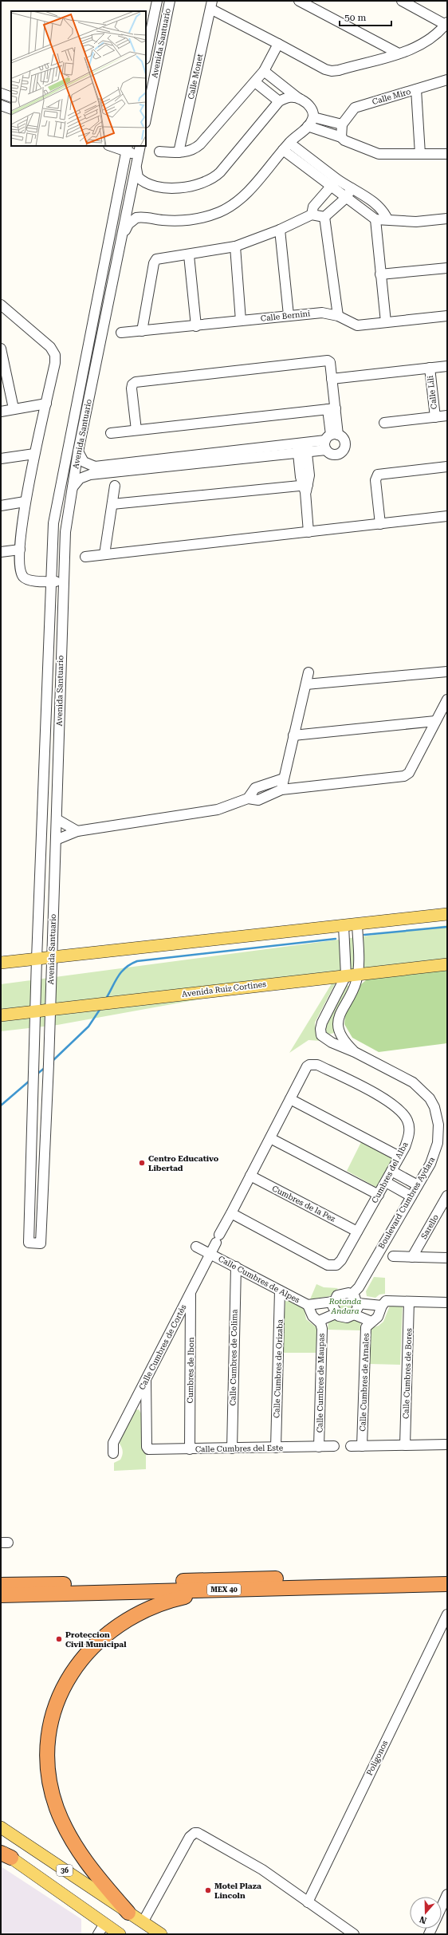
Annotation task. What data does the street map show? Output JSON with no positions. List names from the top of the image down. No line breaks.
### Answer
{"streets":{"highway":["MEX 40"],"main road":["Avenida Ruiz Cortines","36"],"street":["Avenida Santuario","Calle Monet","Calle Miro","Calle Bernini","Calle Lili","Cumbres del Alba","Boulevard Cumbres Aydara","Cumbres de la Pez","Sarello","Calle Cumbres de Alpes","Calle Cumbres de Cortés","Calle Cumbres de Colima","Calle Cumbres de Orizaba","Cumbres de Ibon","Calle Cumbres de Bores","Calle Cumbres de Arnales","Calle Cumbres de Maupas","Calle Cumbres del Este","Poligonos"]},"crossings":[["Avenida Santuario","Avenida Ruiz Cortines"],["Avenida Ruiz Cortines","Boulevard Cumbres Aydara"],["Cumbres del Alba","Cumbres de la Pez"],["Cumbres del Alba","Calle Cumbres de Cortés"],["Calle Cumbres de Alpes","Calle Cumbres de Cortés"],["Calle Cumbres de Alpes","Calle Cumbres de Colima"],["Calle Cumbres de Alpes","Calle Cumbres de Orizaba"],["Calle Cumbres de Cortés","Cumbres de Ibon"],["Calle Cumbres de Cortés","Calle Cumbres del Este"],["Calle Cumbres de Colima","Calle Cumbres del Este"],["Calle Cumbres de Orizaba","Calle Cumbres del Este"],["Cumbres de Ibon","Calle Cumbres del Este"],["Calle Cumbres de Maupas","Calle Cumbres del Este"]],"parks":["Rotonda Andara"],"places":["Centro Educativo Libertad","Proteccion Civil Municipal","Motel Plaza Lincoln"],"scale_bar":"50 m","north":"bottom"}
